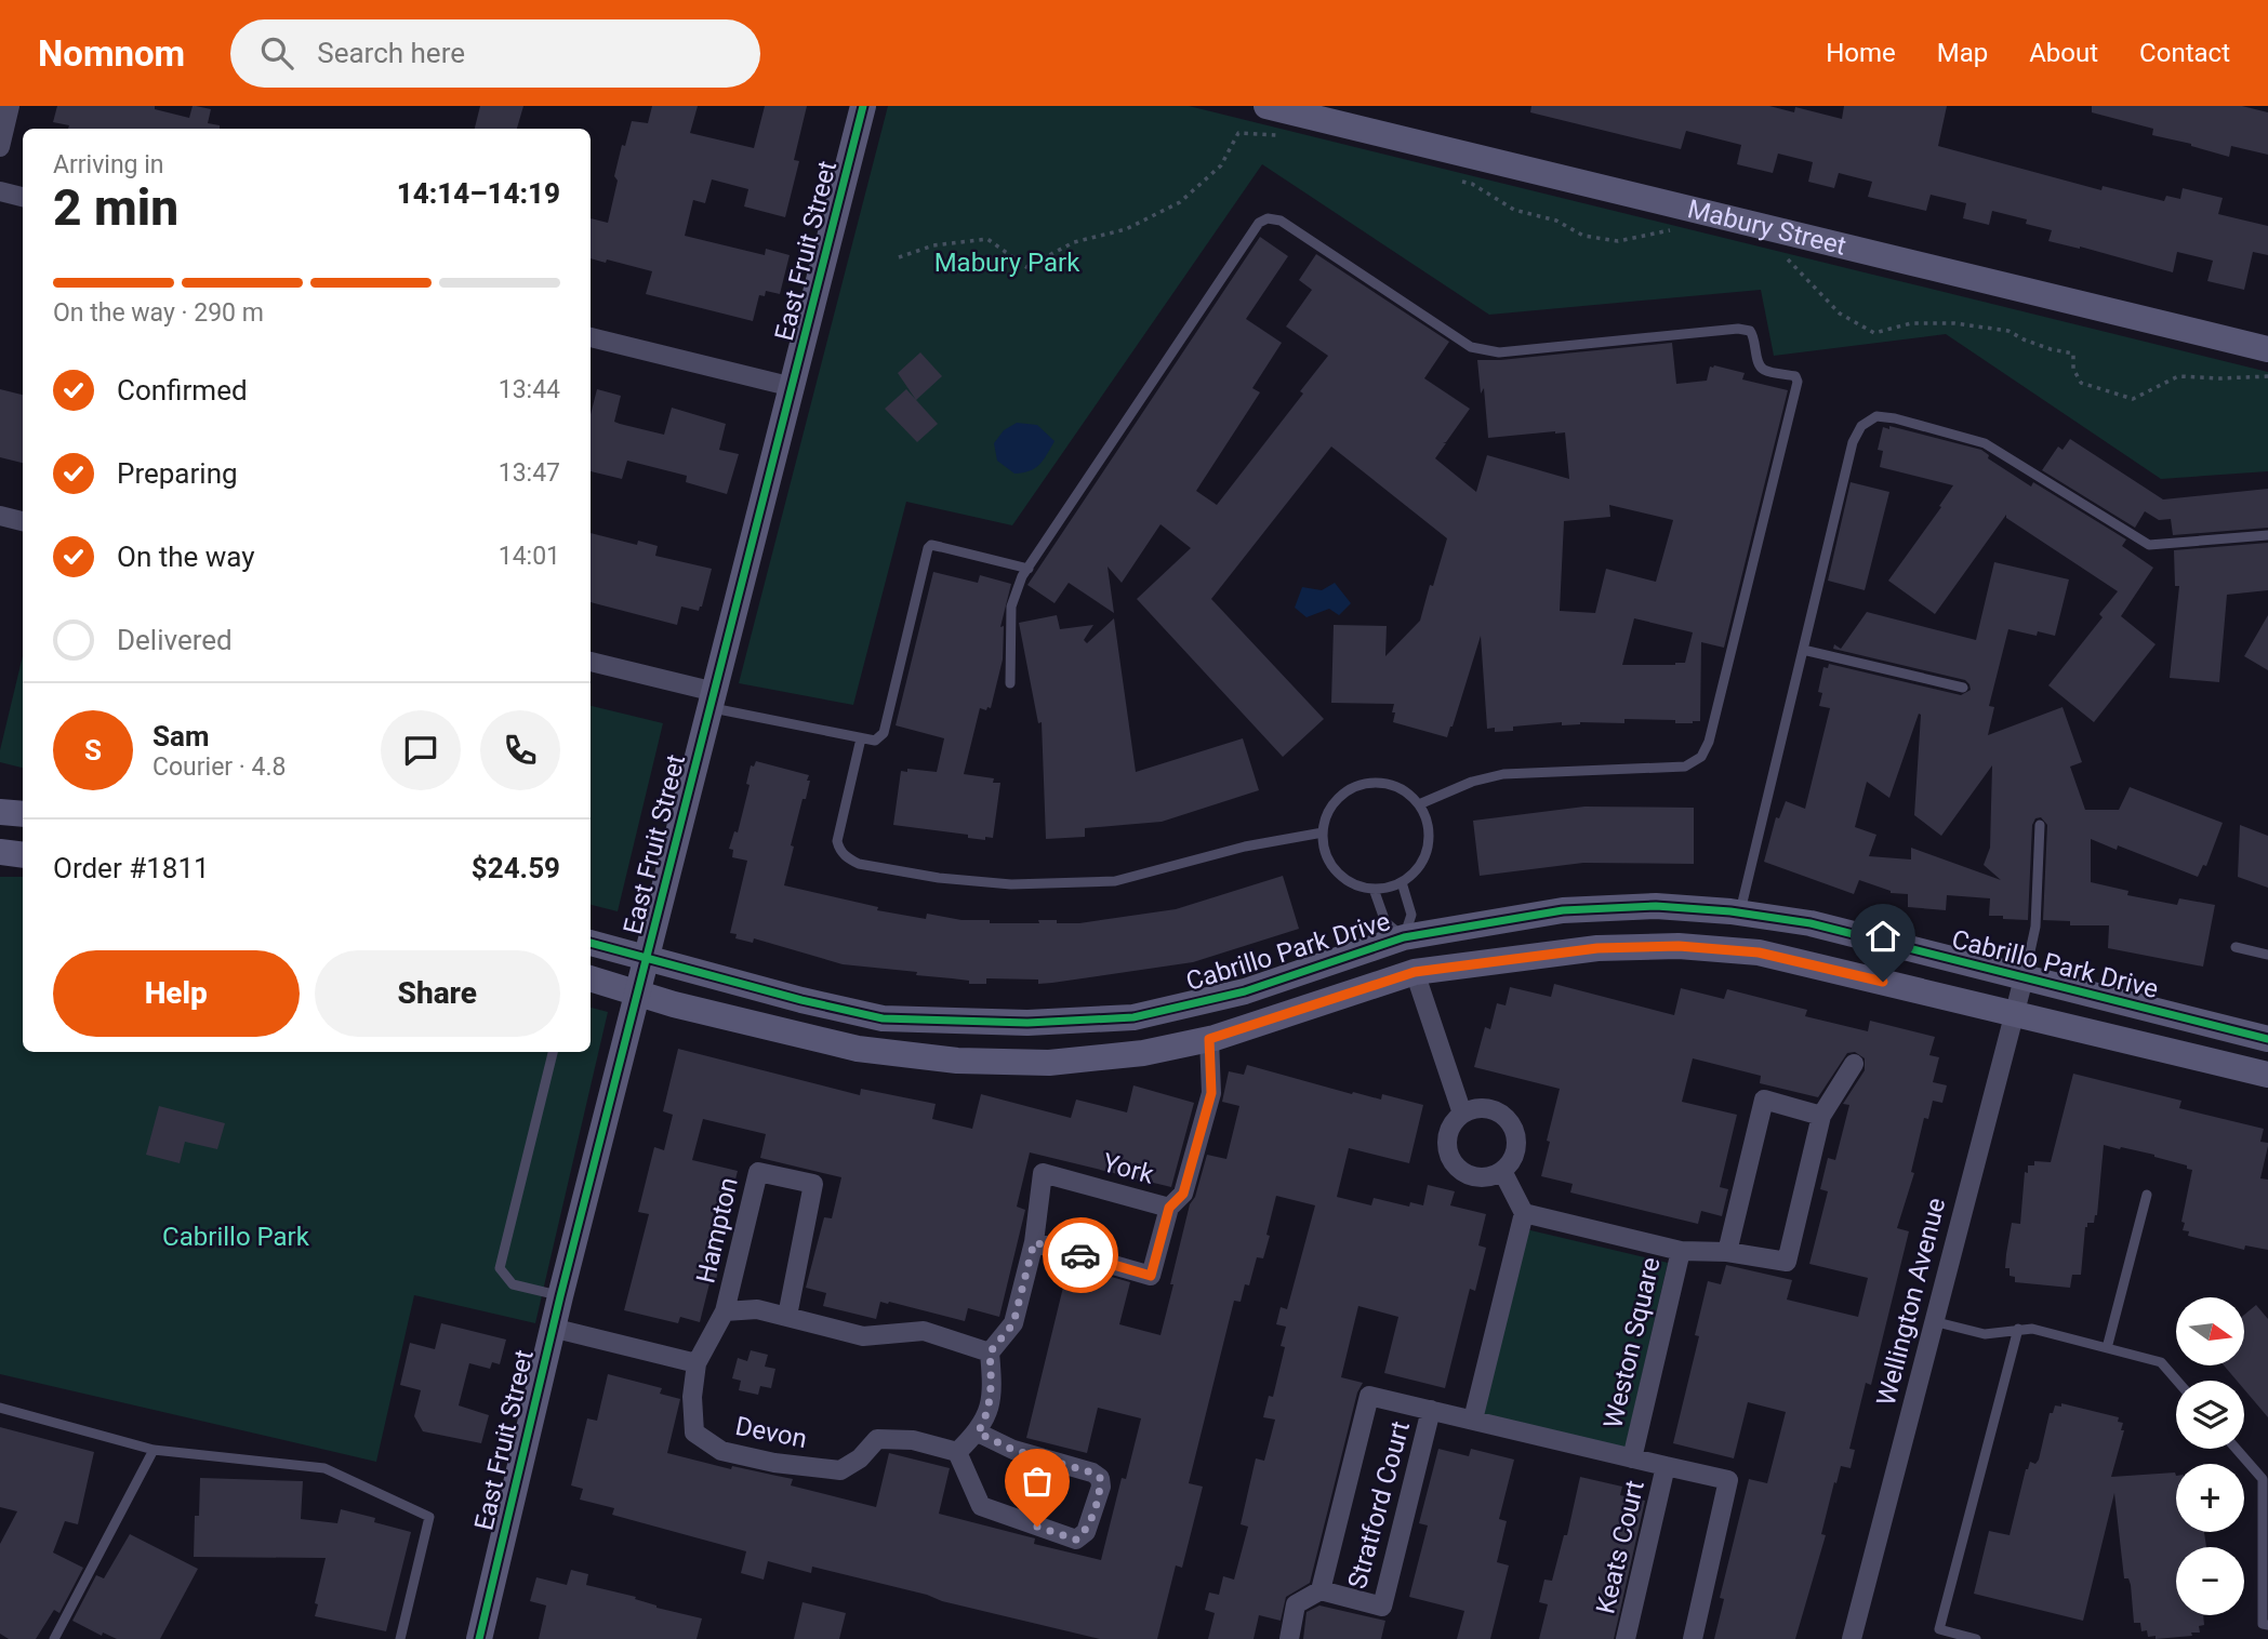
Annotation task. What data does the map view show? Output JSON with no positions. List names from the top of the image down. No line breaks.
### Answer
{"streets":{"street":["Mabury Street","East Fruit Street","Cabrillo Park Drive","York","Hampton","Wellington Avenue","Weston Square","Devon","Stratford Court","Keats Court"]},"crossings":[["East Fruit Street","Cabrillo Park Drive"],["Cabrillo Park Drive","Wellington Avenue"],["Weston Square","Stratford Court"],["Weston Square","Keats Court"]],"parks":["Mabury Park","Cabrillo Park"],"north":"right","page":{"header":"Nomnom","search":"Search here","nav":["Home","Map","About","Contact"],"heading":["2 min","Arriving in","14:14–14:19"],"panel":["Sam","Courier · 4.8","Order #1811","$24.59"],"bar":"On the way · 290 m","list":[["Confirmed","13:44"],["Preparing","13:47"],["On the way","14:01"],"Delivered"],"round":"S","buttons":["Help","Share"],"map_buttons":["+","−"]}}
